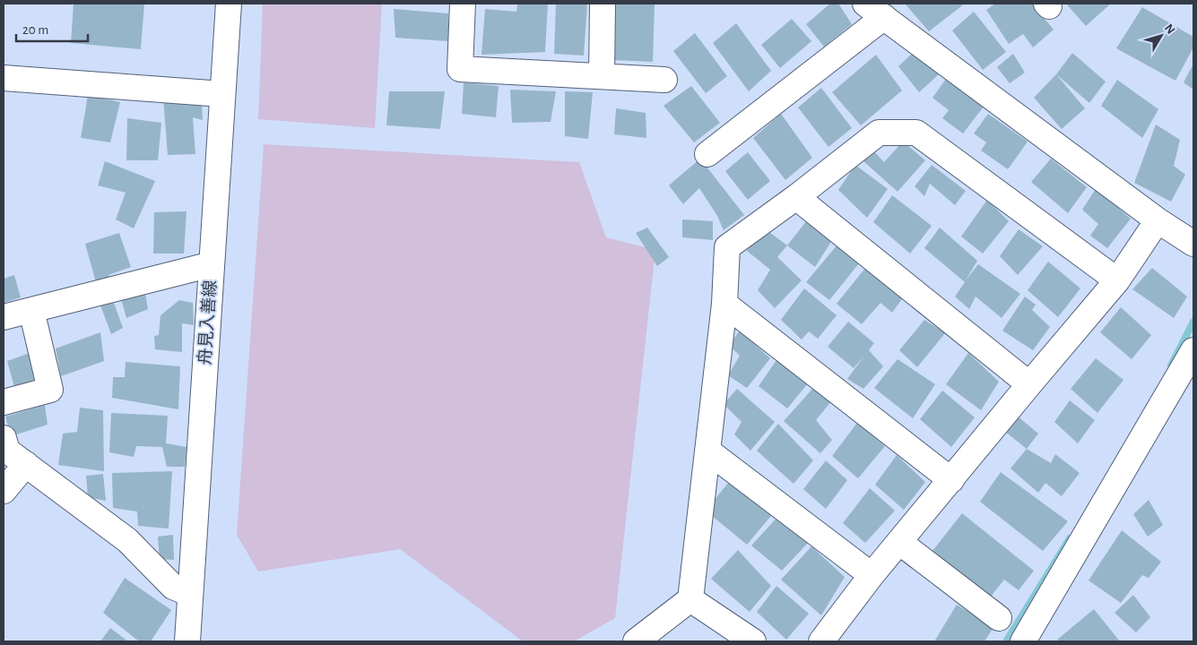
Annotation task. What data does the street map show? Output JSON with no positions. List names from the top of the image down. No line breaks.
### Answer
{"streets":{"street":["舟見入善線"]},"scale_bar":"20 m","north":"top right"}
